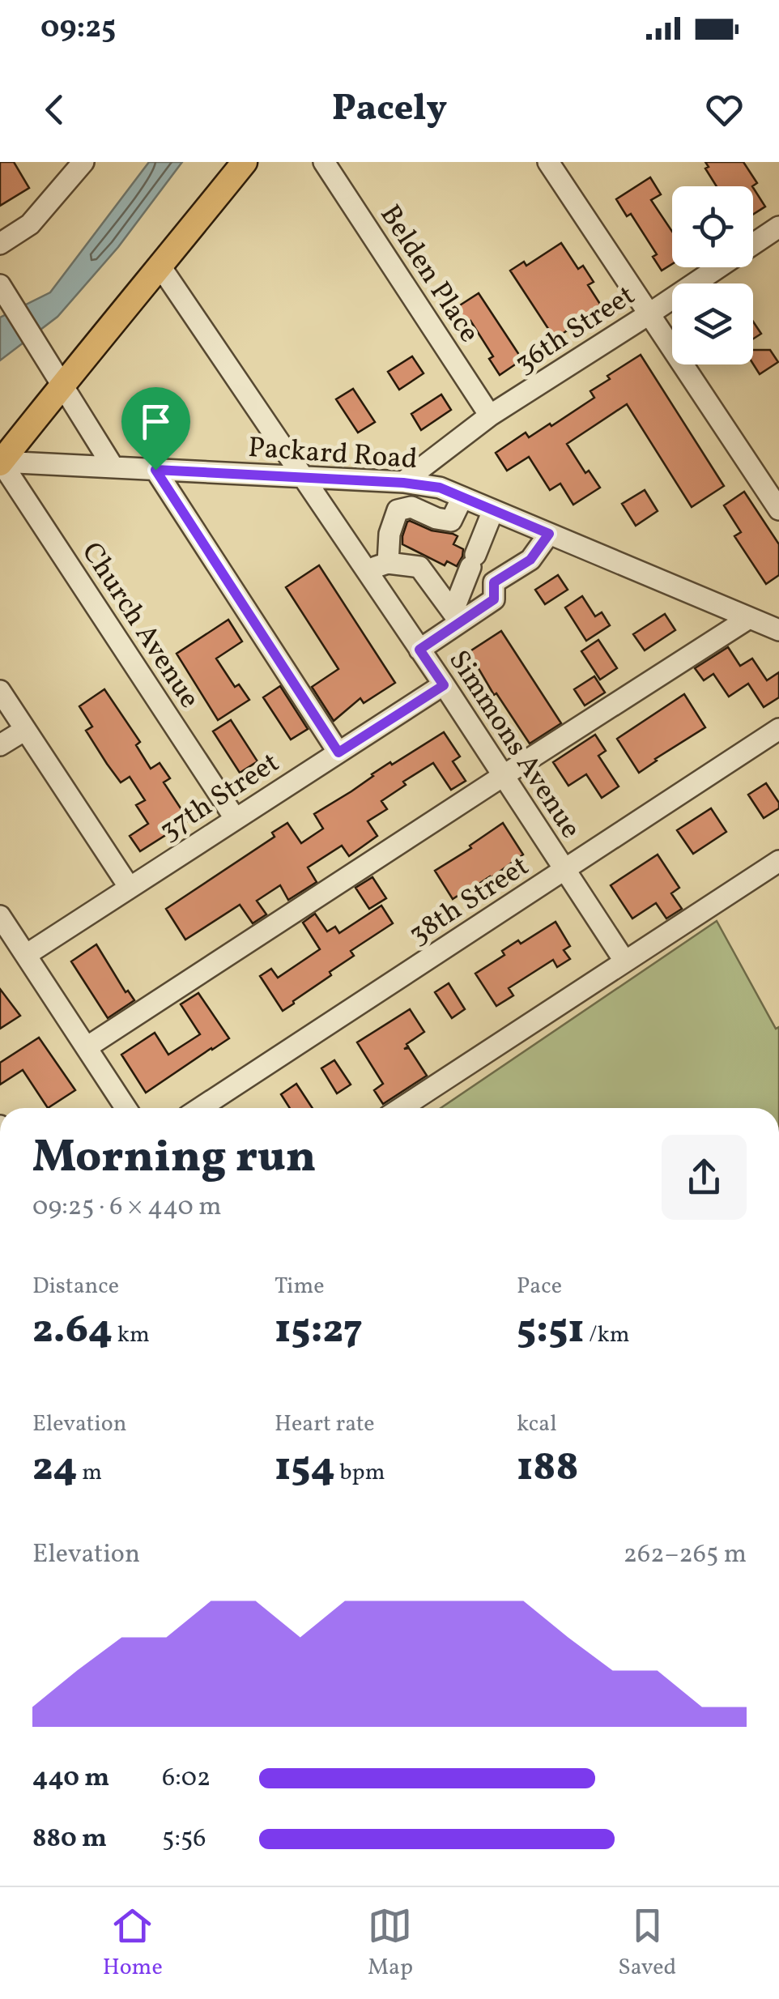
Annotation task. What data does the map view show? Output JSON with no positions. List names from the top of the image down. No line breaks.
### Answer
{"streets":{"street":["Belden Place","36th Street","Packard Road","Church Avenue","Simmons Avenue","37th Street","38th Street"]},"crossings":[["Belden Place","36th Street"],["36th Street","Packard Road"],["Packard Road","Church Avenue"],["Packard Road","Simmons Avenue"],["Church Avenue","37th Street"],["Simmons Avenue","37th Street"],["Simmons Avenue","38th Street"]],"page":{"status":"09:25","header":"Pacely","heading":["Morning run","09:25 · 6 × 440 m"],"stats":[["Distance","2.64 km"],["Time","15:27"],["Pace","5:51 /km"],["Elevation","24 m"],["Heart rate","154 bpm"],["kcal","188"]],"chart":["Elevation","262–265 m"],"list":[{"name":"440 m","note":"6:02"},{"name":"880 m","note":"5:56"}],"tabs":["Home","Map","Saved"]}}
